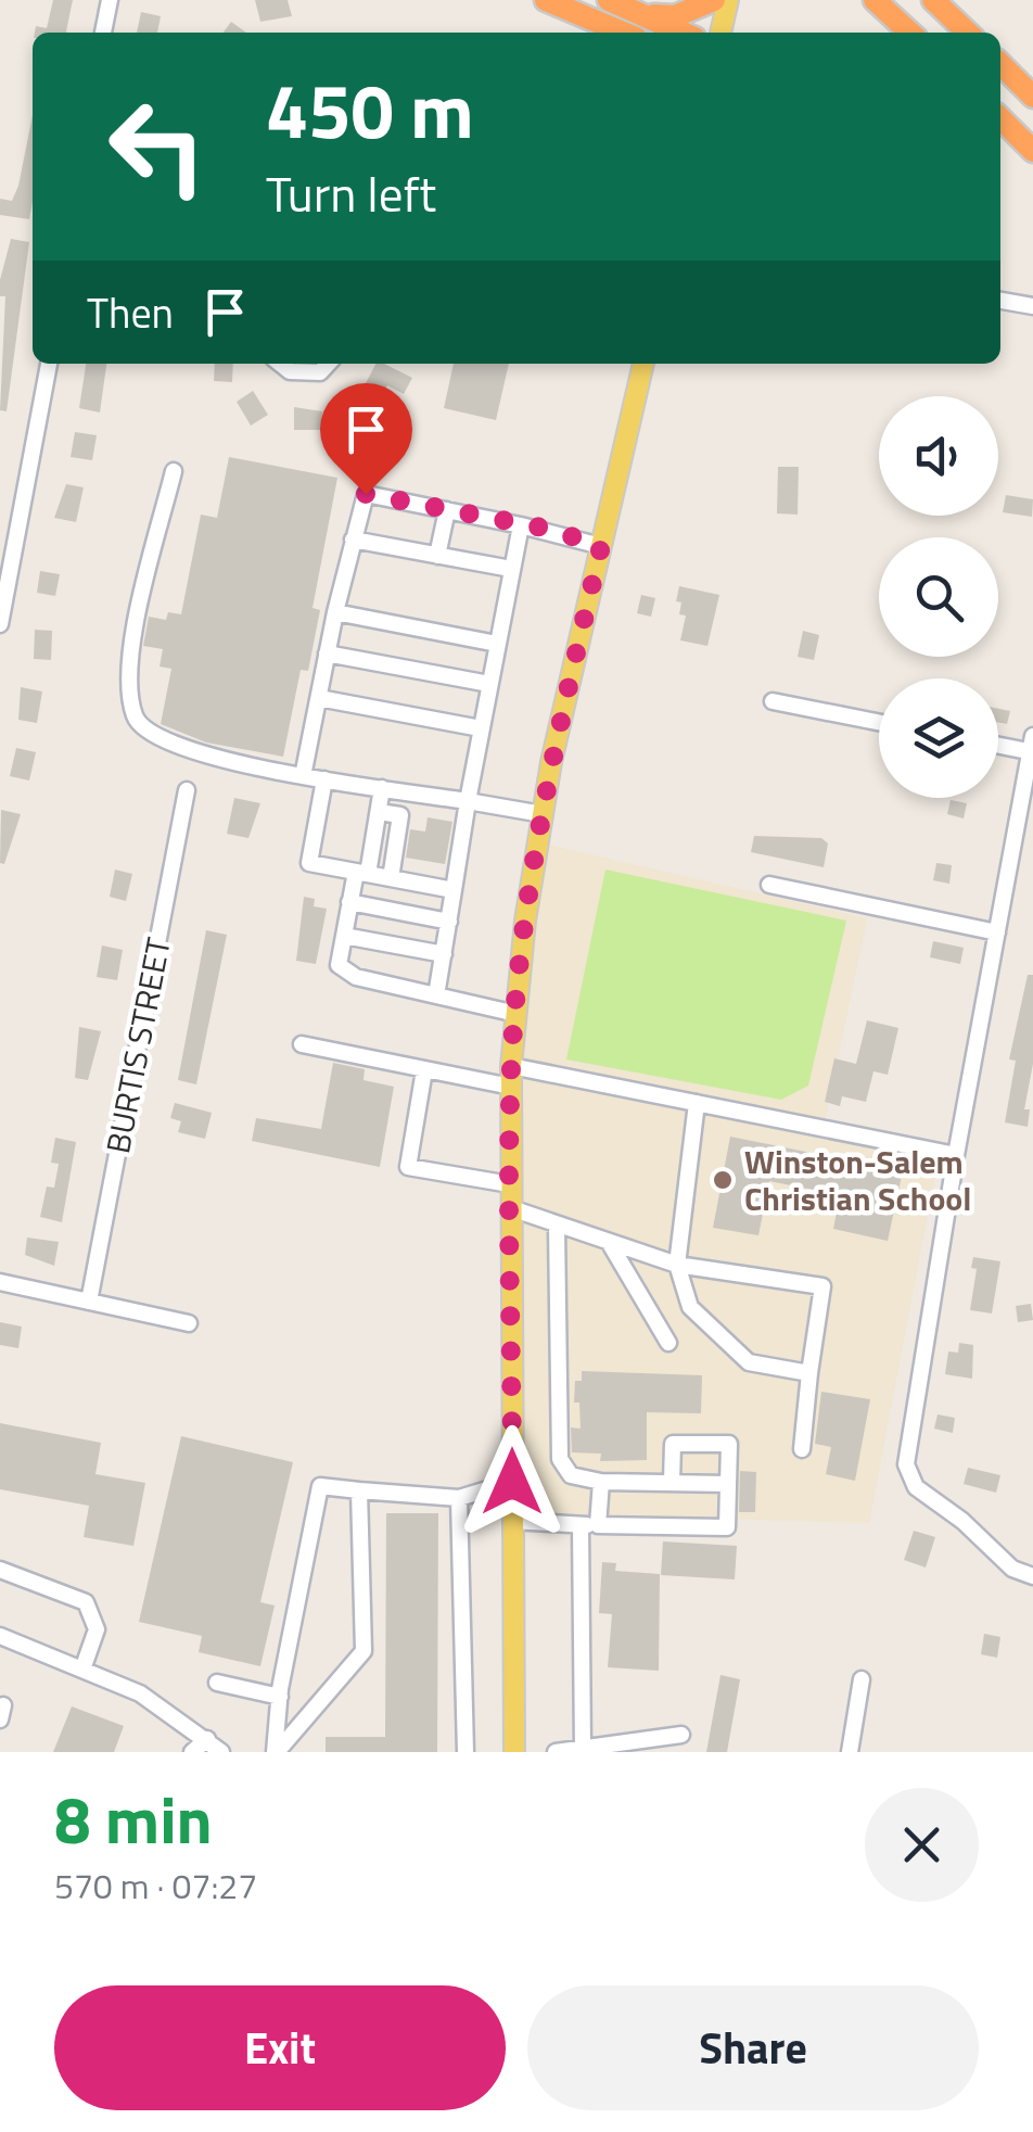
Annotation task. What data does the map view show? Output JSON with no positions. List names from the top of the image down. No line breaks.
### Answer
{"streets":{"street":["BURTIS STREET"]},"places":["Winston-Salem Christian School"],"page":{"turn":["450 m","Turn left"],"then":"Then","heading":["8 min","570 m · 07:27"],"buttons":["Exit","Share"]}}
